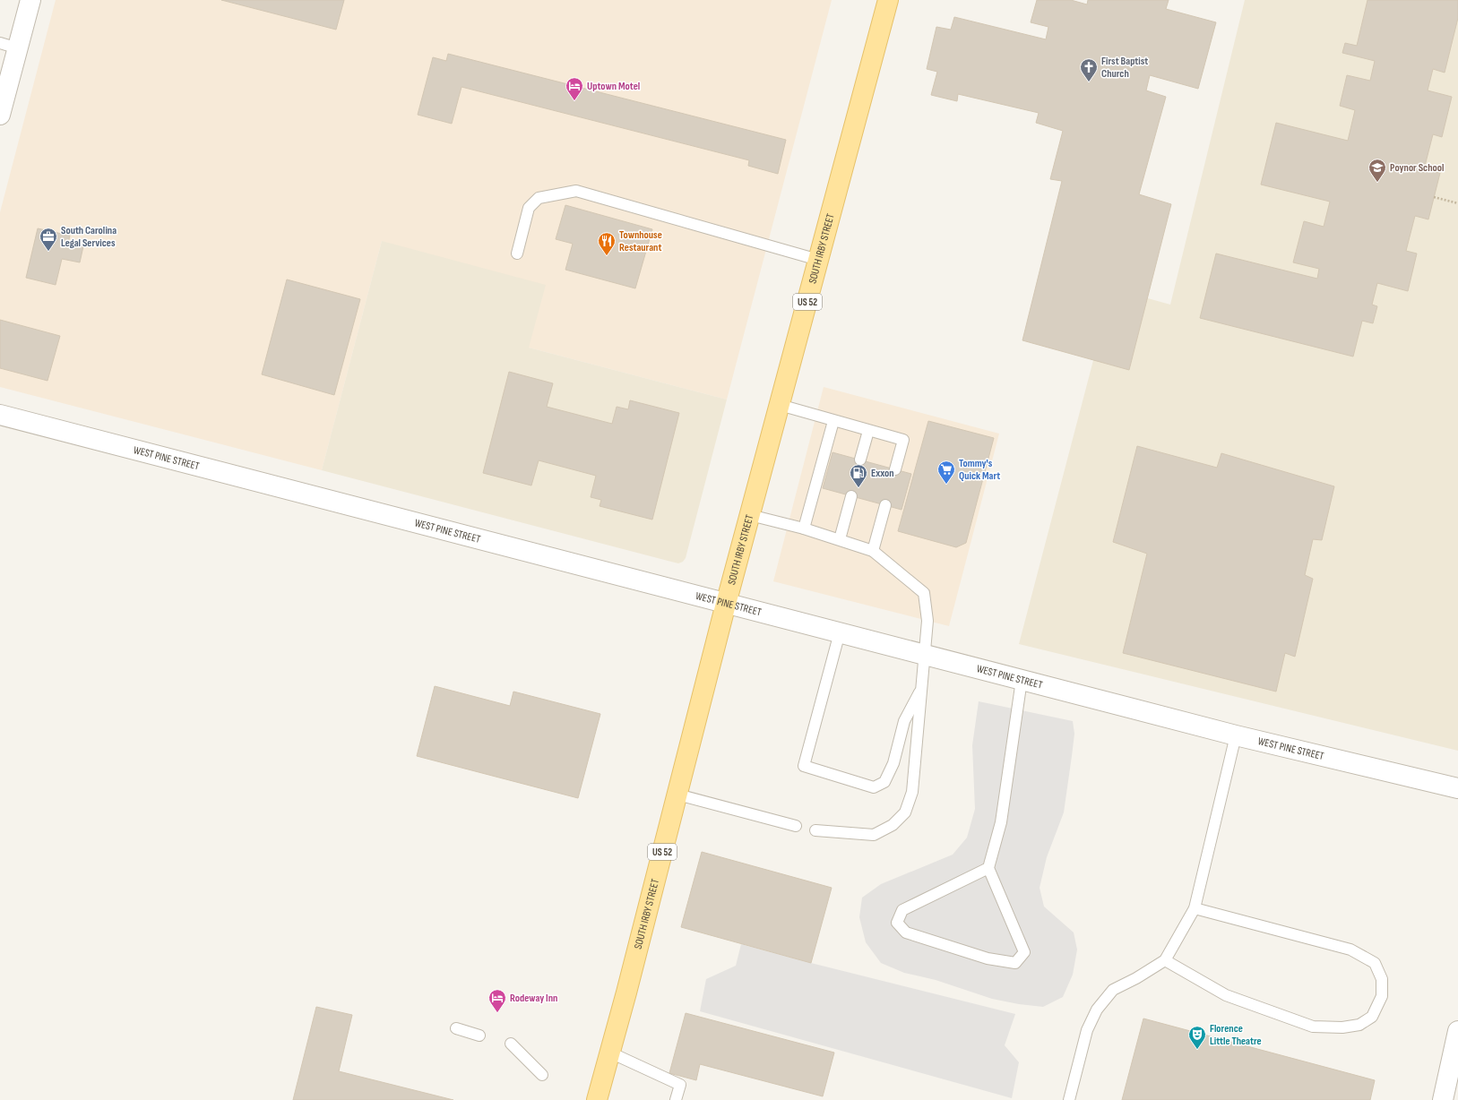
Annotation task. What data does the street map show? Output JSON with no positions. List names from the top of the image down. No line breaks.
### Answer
{"streets":{"main road":["SOUTH IRBY STREET","US 52"],"street":["WEST PINE STREET"]},"crossings":[["SOUTH IRBY STREET","WEST PINE STREET"]],"places":{"church":["First Baptist Church"],"hotel":["Uptown Motel","Rodeway Inn"],"school or university":["Poynor School"],"office":["South Carolina Legal Services"],"restaurant":["Townhouse Restaurant"],"supermarket":["Tommy's Quick Mart"],"fuel station":["Exxon"],"theatre":["Florence Little Theatre"]}}
